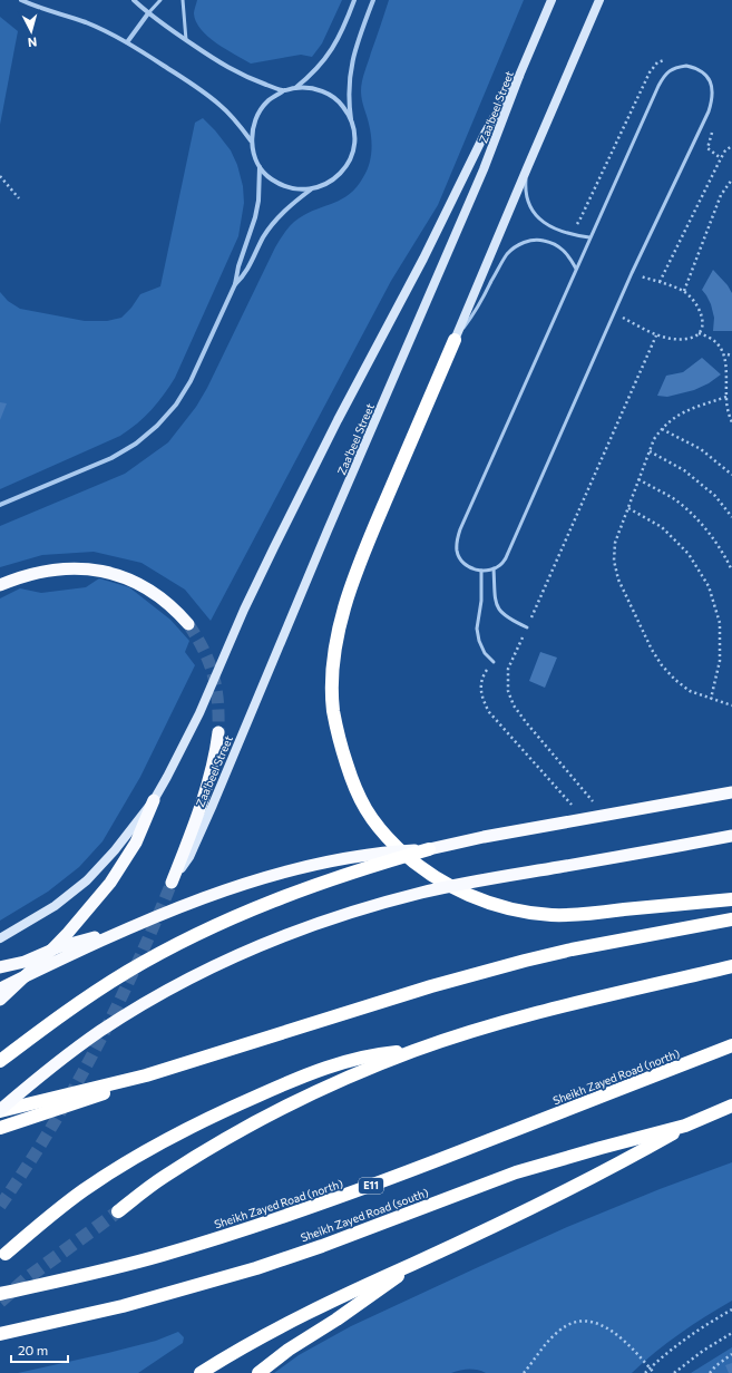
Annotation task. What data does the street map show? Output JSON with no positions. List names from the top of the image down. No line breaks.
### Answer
{"streets":{"highway":["Sheikh Zayed Road (north)","E11","Sheikh Zayed Road (south)"],"main road":["Zaa'beel Street"]},"scale_bar":"20 m","north":"bottom"}
